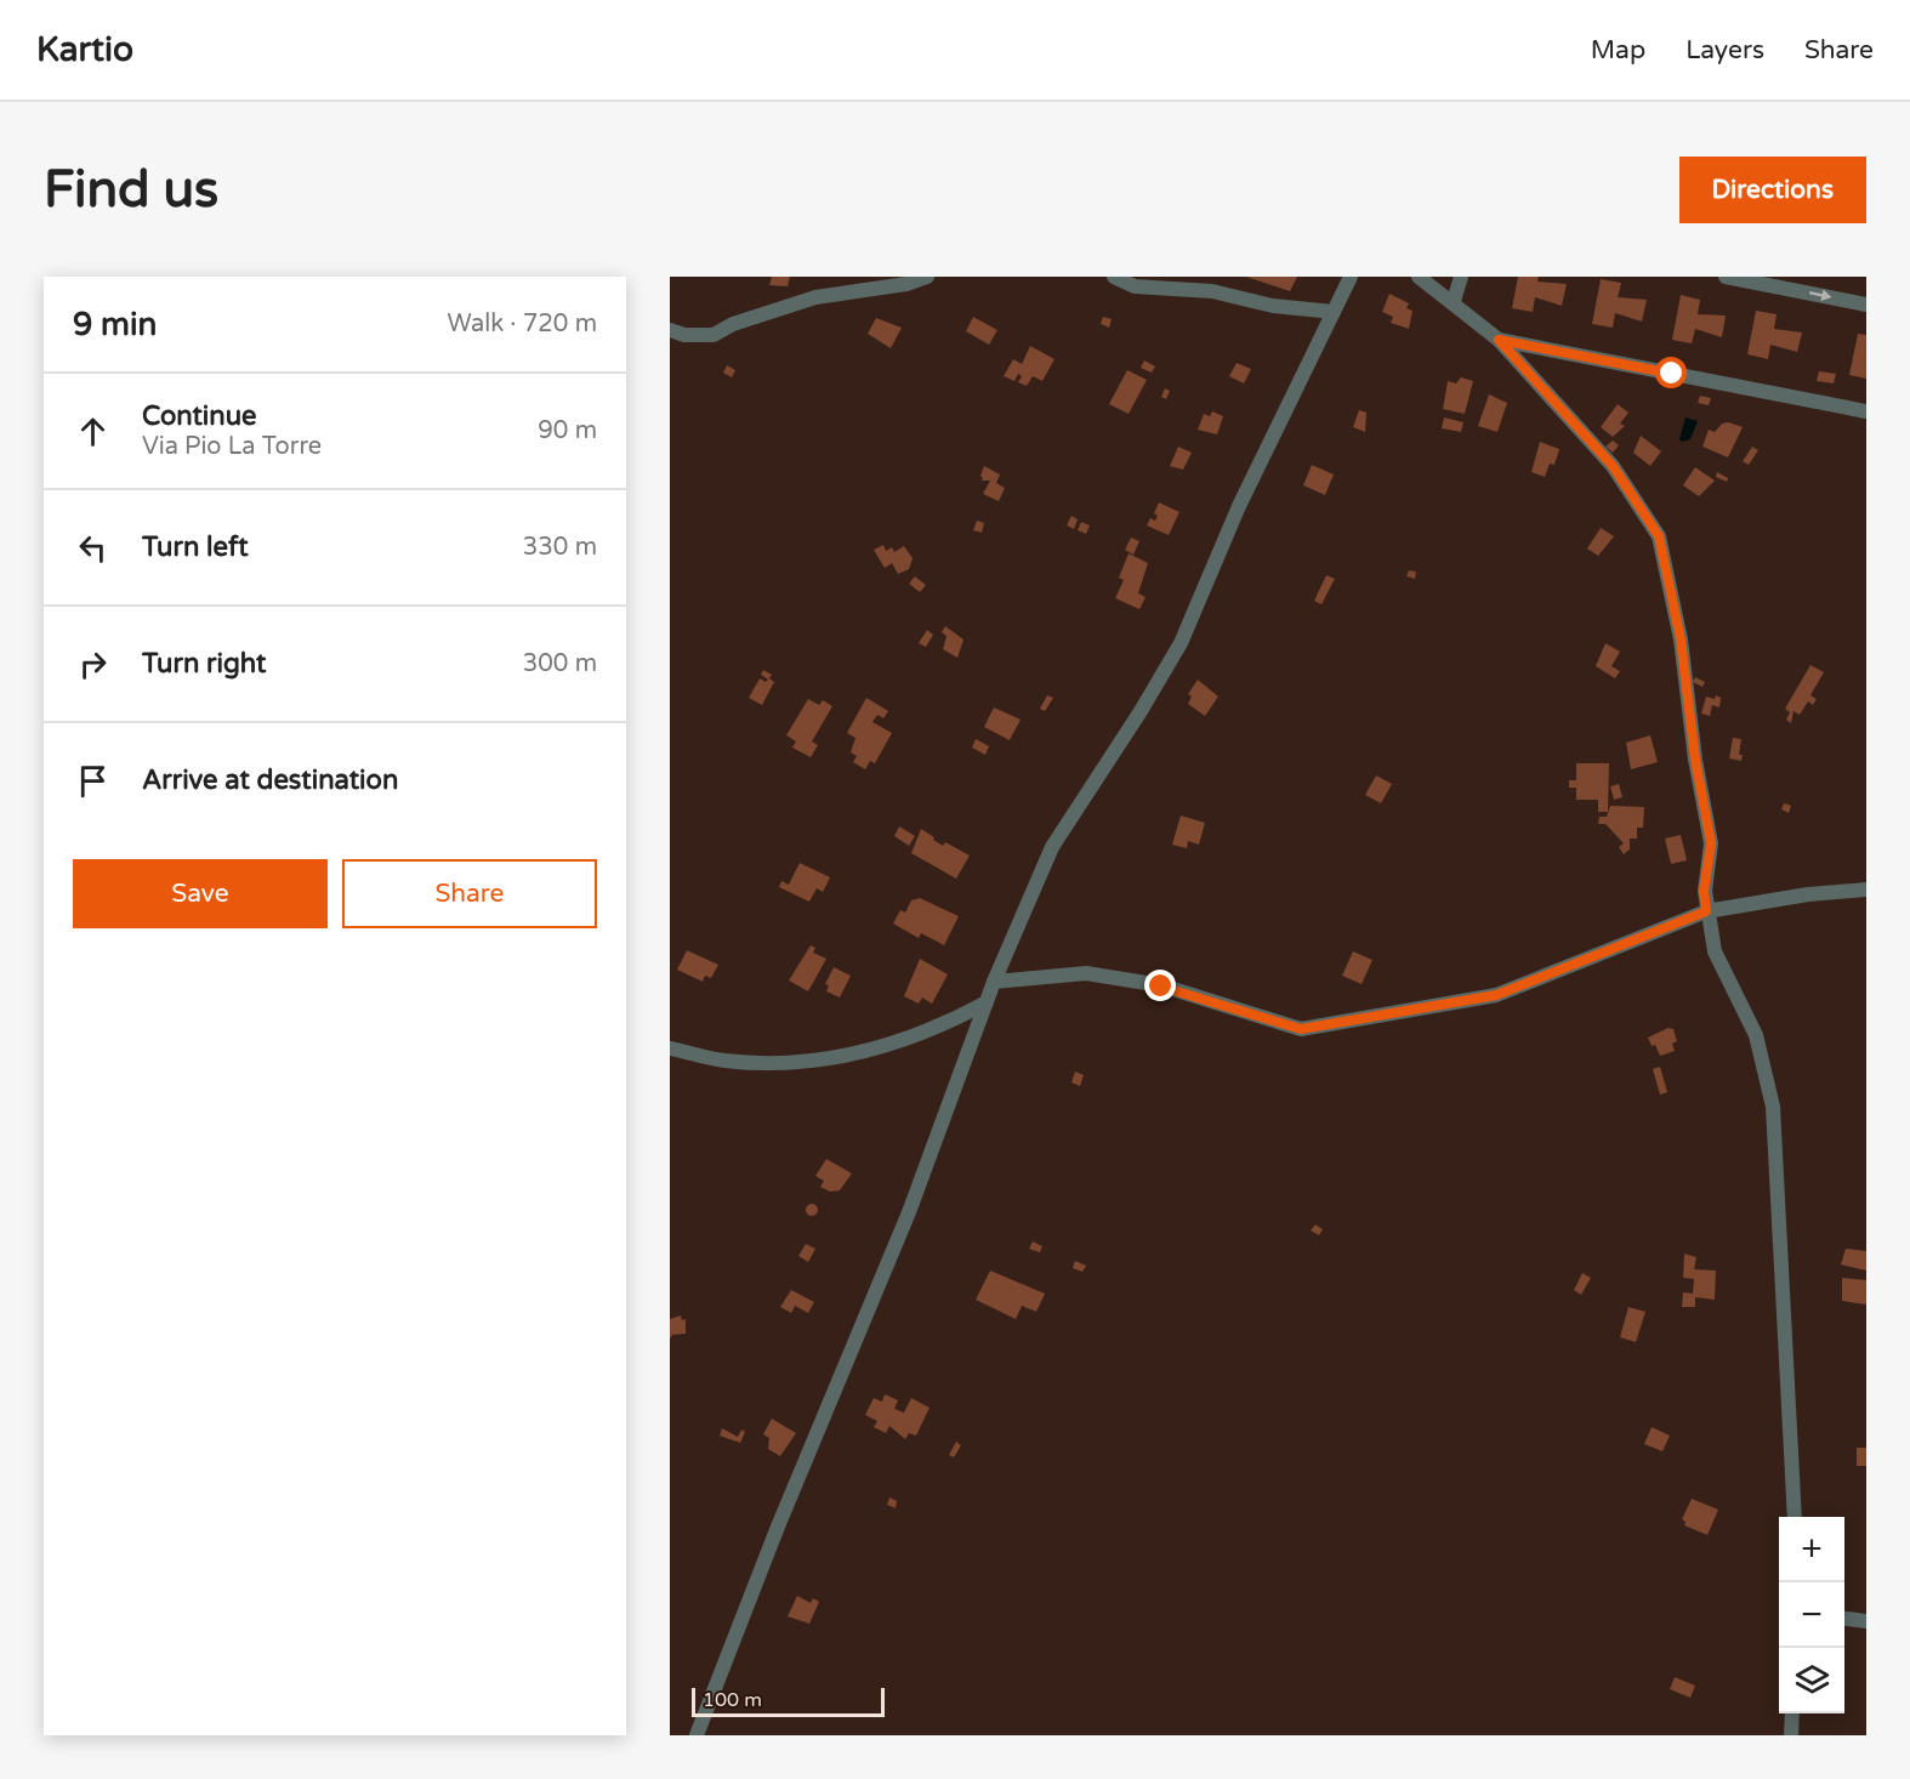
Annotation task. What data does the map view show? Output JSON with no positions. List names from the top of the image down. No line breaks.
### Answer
{"scale_bar":"100 m","page":{"header":"Kartio","nav":["Map","Layers","Share"],"buttons":["Directions",["Save","Share"]],"title":"Find us","heading":["9 min","Walk · 720 m"],"list":[["Continue","Via Pio La Torre","90 m"],["Turn left","330 m"],["Turn right","300 m"],"Arrive at destination"],"map_buttons":["+","−"],"scale":"100 m"}}
